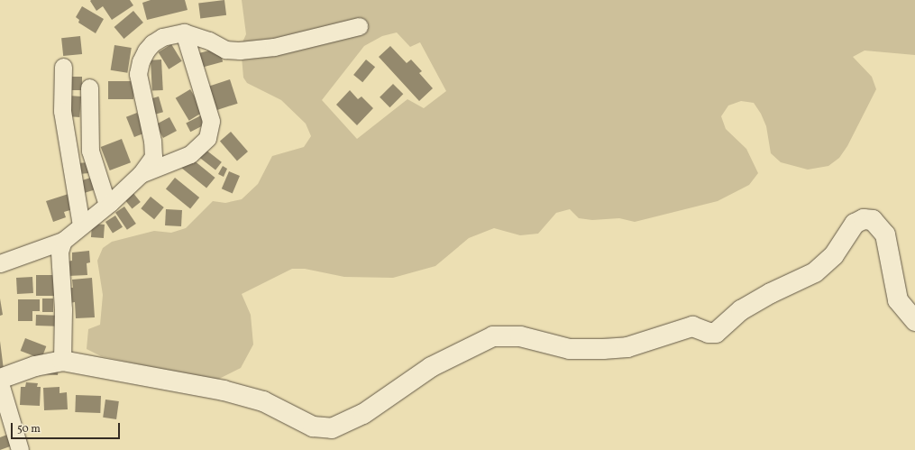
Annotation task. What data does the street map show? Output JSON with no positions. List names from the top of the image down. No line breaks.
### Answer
{"scale_bar":"50 m"}
